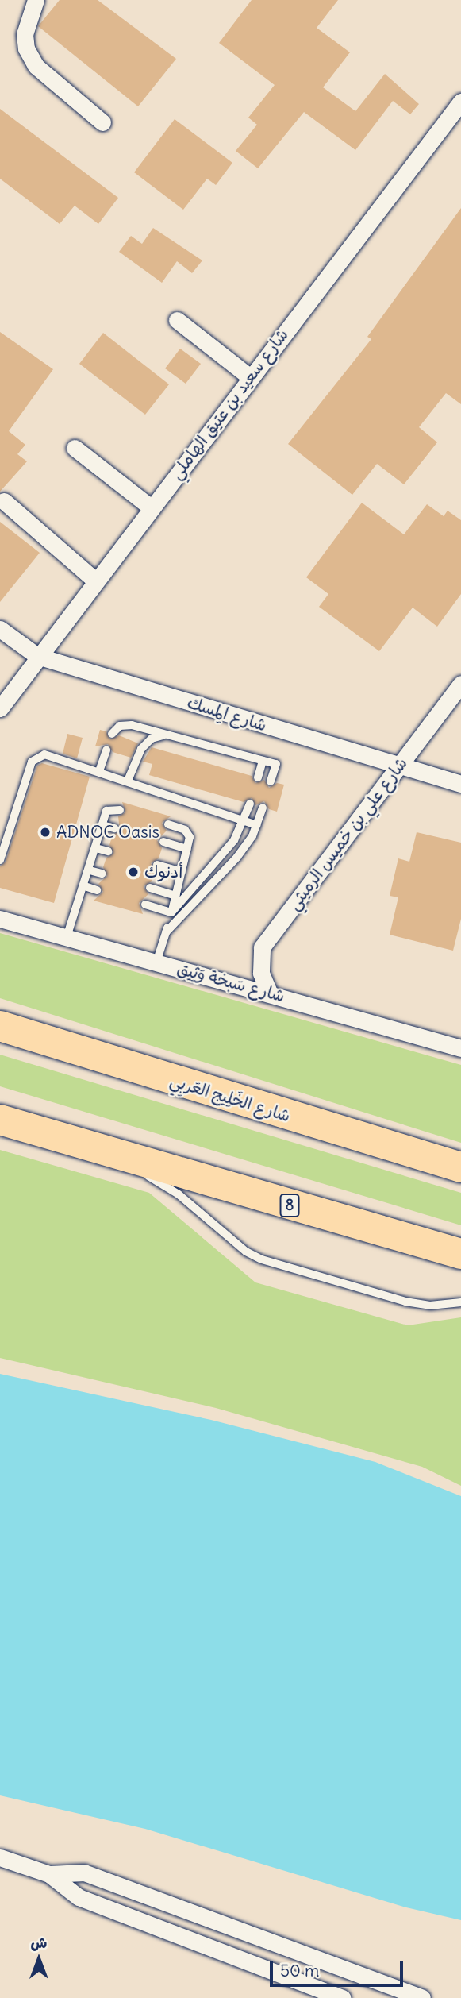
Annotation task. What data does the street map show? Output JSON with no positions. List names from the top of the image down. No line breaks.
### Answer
{"streets":{"highway":["شارع الخَلِيج العَربِي","8"],"street":["شارع سعيد بن عتيق الهاملي","شارع المِسك","شارع علي بن خميس الرميثي","شارع سَبخة وَثِيق"]},"crossings":[["شارع سعيد بن عتيق الهاملي","شارع المِسك"],["شارع المِسك","شارع علي بن خميس الرميثي"],["شارع علي بن خميس الرميثي","شارع سَبخة وَثِيق"]],"places":["ADNOC Oasis","أدنوك"],"scale_bar":"50 m","north":"top"}
